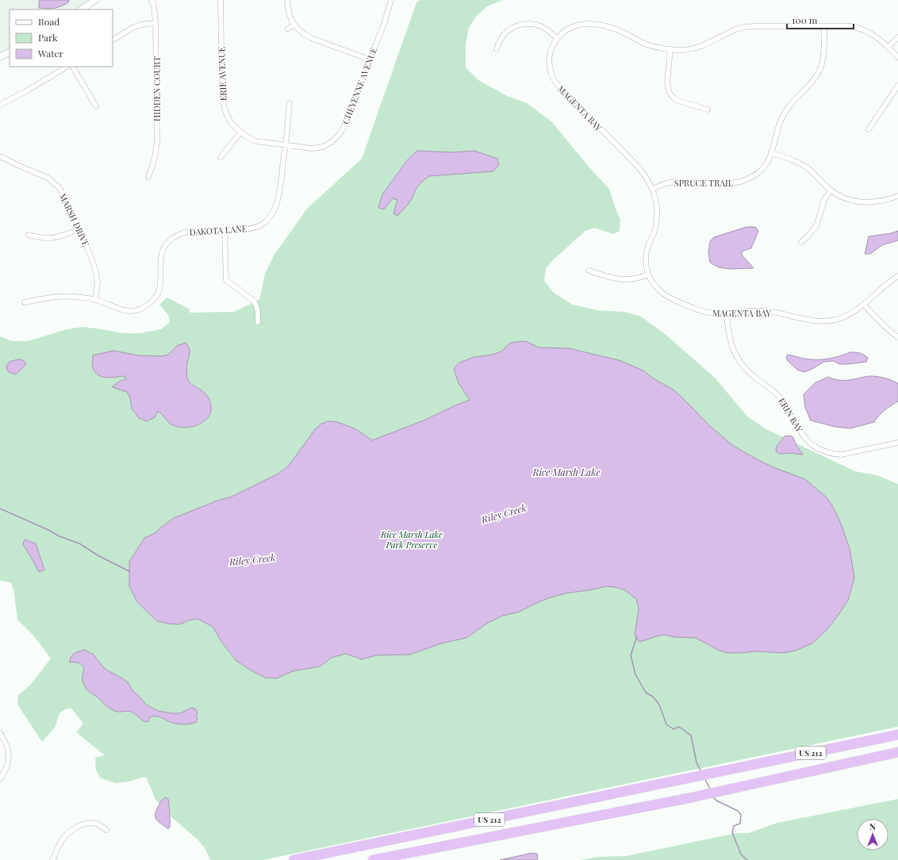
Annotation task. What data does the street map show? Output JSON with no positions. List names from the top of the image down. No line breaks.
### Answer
{"streets":{"highway":["US 212"],"street":["ERIE AVENUE","CHEYENNE AVENUE","HIDDEN COURT","MAGENTA BAY","SPRUCE TRAIL","MARSH DRIVE","DAKOTA LANE","ERIN BAY"]},"crossings":[["ERIE AVENUE","CHEYENNE AVENUE"],["ERIE AVENUE","DAKOTA LANE"],["CHEYENNE AVENUE","DAKOTA LANE"],["MAGENTA BAY","SPRUCE TRAIL"],["MAGENTA BAY","ERIN BAY"],["MARSH DRIVE","DAKOTA LANE"]],"water":["Rice Marsh Lake","Riley Creek"],"parks":["Rice Marsh Lake Park Preserve"],"legend":["Road","Park","Water"],"scale_bar":"100 m","north":"top"}
